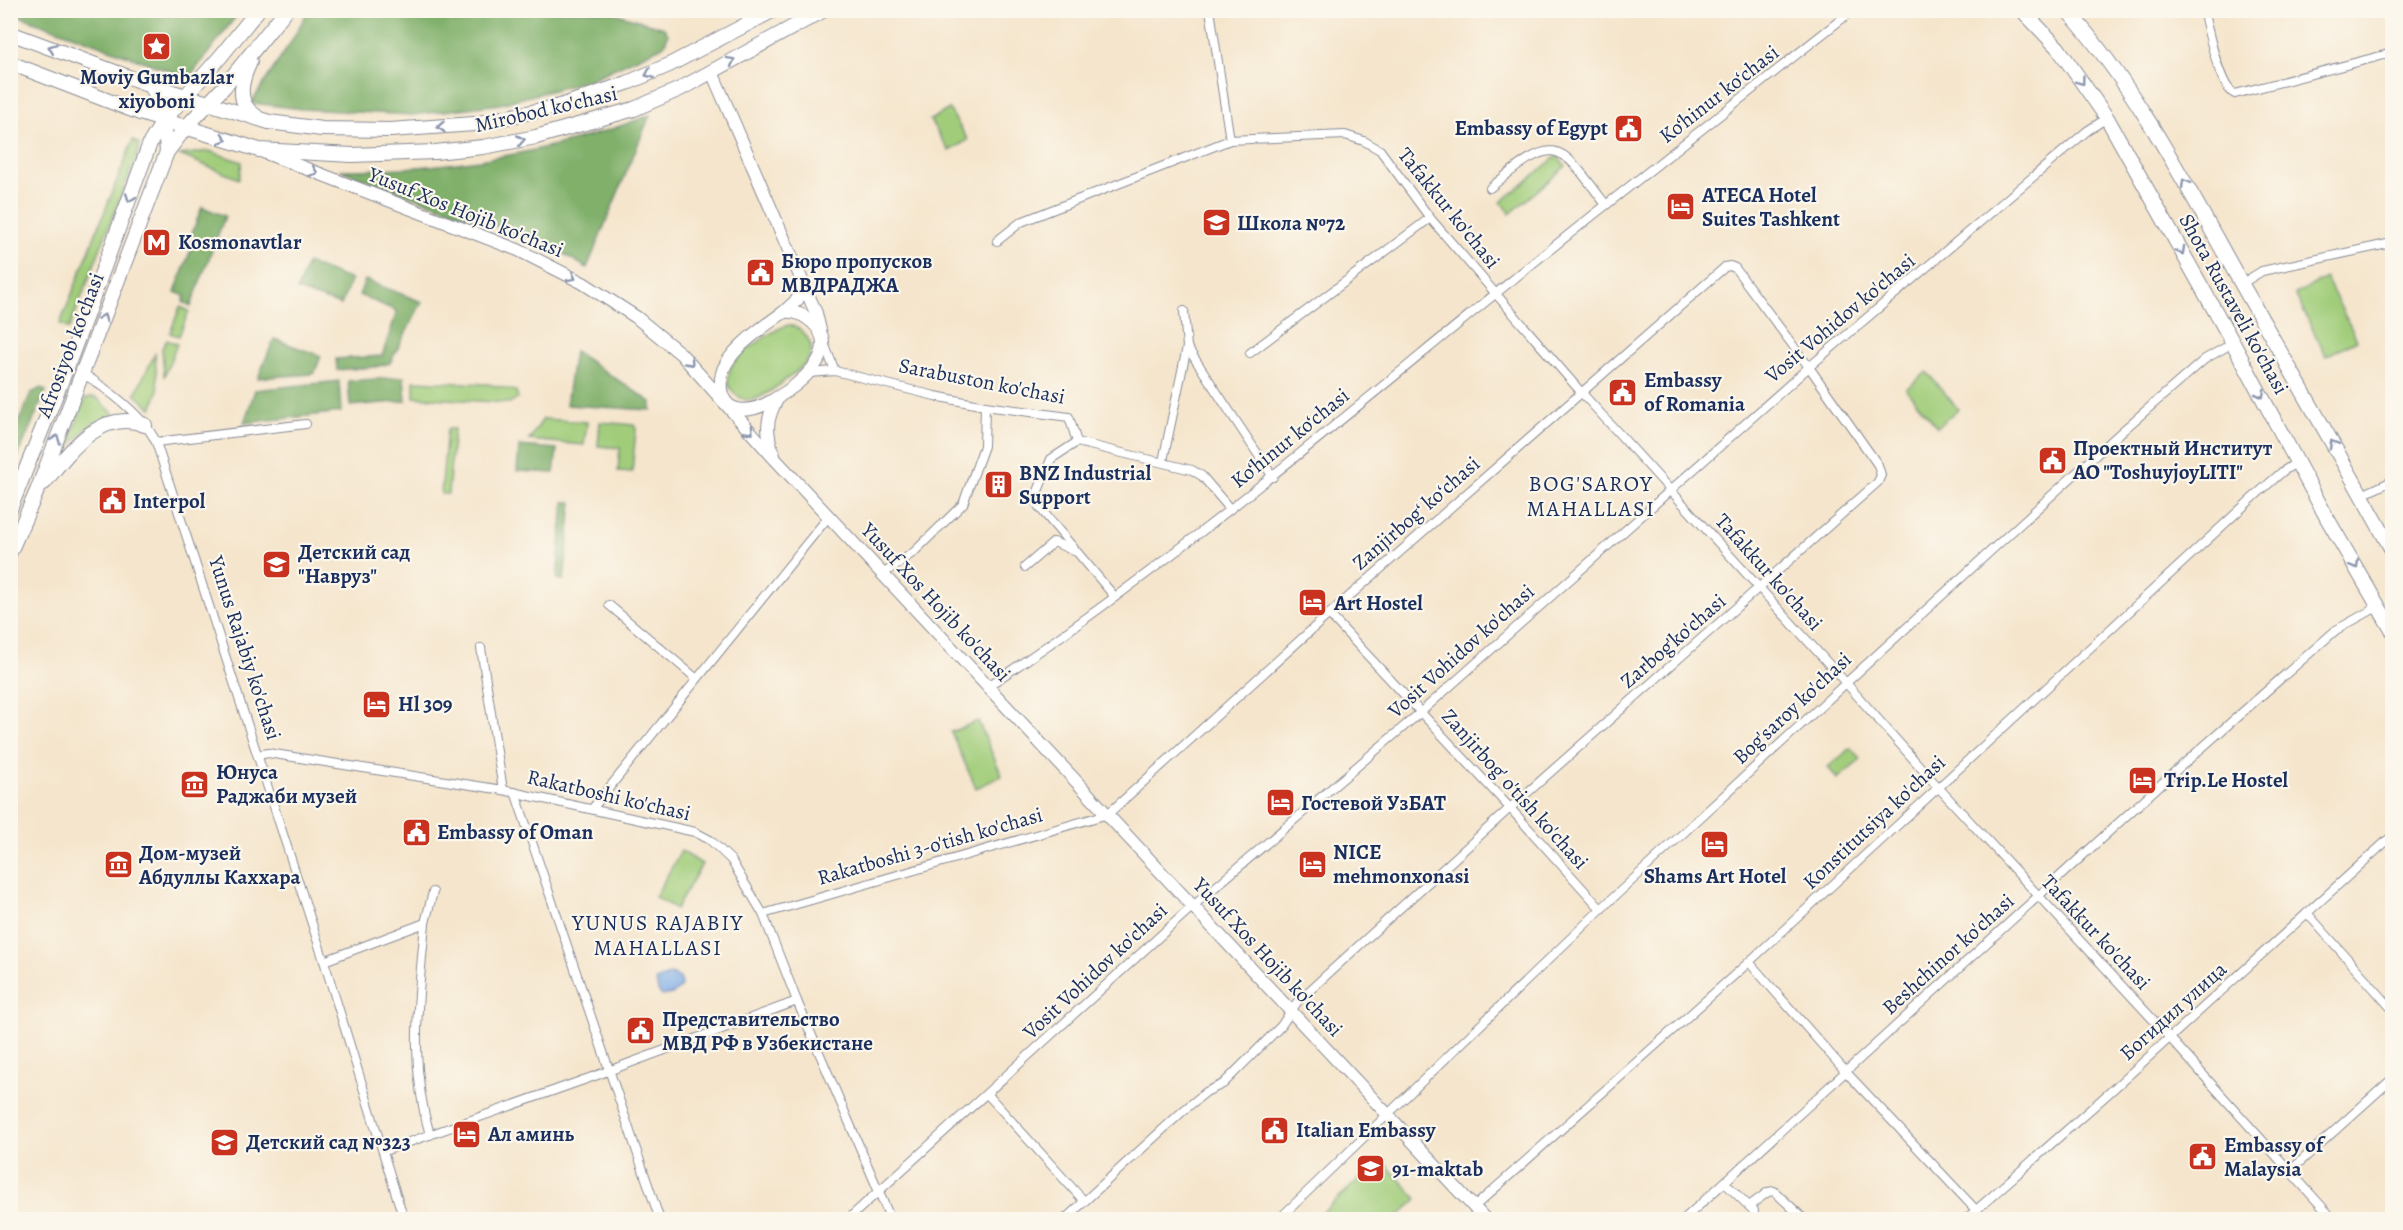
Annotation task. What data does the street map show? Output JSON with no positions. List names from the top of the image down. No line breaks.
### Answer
{"streets":{"main road":["Mirobod ko'chasi","Yusuf Xos Hojib ko'chasi","Shota Rustaveli ko'chasi","Afrosiyob ko'chasi","Yunus Rajabiy ko'chasi"],"street":["Ko‘hinur ko‘chasi","Tafakkur ko'chasi","Vosit Vohidov ko'chasi","Sarabuston ko'chasi","Zanjirbogʻ koʻchasi","Zarbog'ko'chasi","Bog'saroy ko'chasi","Zanjirbog' o'tish ko'chasi","Rakatboshi ko'chasi","Konstitutsiya ko'chasi","Rakatboshi 3-o'tish ko'chasi","Beshchinor ko'chasi","Богидил улица"]},"crossings":[["Ko‘hinur ko‘chasi","Tafakkur ko'chasi"],["Ko‘hinur ko‘chasi","Yusuf Xos Hojib ko'chasi"],["Mirobod ko'chasi","Yusuf Xos Hojib ko'chasi"],["Mirobod ko'chasi","Afrosiyob ko'chasi"],["Tafakkur ko'chasi","Vosit Vohidov ko'chasi"],["Tafakkur ko'chasi","Zanjirbogʻ koʻchasi"],["Tafakkur ko'chasi","Zarbog'ko'chasi"],["Tafakkur ko'chasi","Bog'saroy ko'chasi"],["Tafakkur ko'chasi","Konstitutsiya ko'chasi"],["Tafakkur ko'chasi","Beshchinor ko'chasi"],["Tafakkur ko'chasi","Богидил улица"],["Yusuf Xos Hojib ko'chasi","Vosit Vohidov ko'chasi"],["Yusuf Xos Hojib ko'chasi","Sarabuston ko'chasi"],["Yusuf Xos Hojib ko'chasi","Zanjirbogʻ koʻchasi"],["Yusuf Xos Hojib ko'chasi","Zarbog'ko'chasi"],["Yusuf Xos Hojib ko'chasi","Bog'saroy ko'chasi"],["Yusuf Xos Hojib ko'chasi","Konstitutsiya ko'chasi"],["Yusuf Xos Hojib ko'chasi","Rakatboshi 3-o'tish ko'chasi"],["Shota Rustaveli ko'chasi","Vosit Vohidov ko'chasi"],["Shota Rustaveli ko'chasi","Bog'saroy ko'chasi"],["Shota Rustaveli ko'chasi","Konstitutsiya ko'chasi"],["Shota Rustaveli ko'chasi","Beshchinor ko'chasi"],["Vosit Vohidov ko'chasi","Zarbog'ko'chasi"],["Vosit Vohidov ko'chasi","Zanjirbog' o'tish ko'chasi"],["Vosit Vohidov ko'chasi","Rakatboshi ko'chasi"],["Afrosiyob ko'chasi","Yunus Rajabiy ko'chasi"],["Zanjirbogʻ koʻchasi","Zarbog'ko'chasi"],["Zanjirbogʻ koʻchasi","Zanjirbog' o'tish ko'chasi"],["Zanjirbogʻ koʻchasi","Rakatboshi 3-o'tish ko'chasi"],["Zarbog'ko'chasi","Zanjirbog' o'tish ko'chasi"],["Yunus Rajabiy ko'chasi","Rakatboshi ko'chasi"],["Bog'saroy ko'chasi","Zanjirbog' o'tish ko'chasi"],["Rakatboshi ko'chasi","Rakatboshi 3-o'tish ko'chasi"]],"one_way":["Yusuf Xos Hojib ko'chasi"],"districts":["BOG'SAROY MAHALLASI","YUNUS RAJABIY MAHALLASI"],"places":{"place":["Moviy Gumbazlar xiyoboni"],"public building":["Embassy of Egypt","Бюро пропусков МВДРАДЖА","Embassy of Romania","Проектный Институт АО \"ToshuyjoyLITI\"","Interpol","Embassy of Oman","Представительство МВД РФ в Узбекистане","Italian Embassy","Embassy of Malaysia"],"hotel":["ATECA Hotel Suites Tashkent","Art Hostel","Hl 309","Trip.Le Hostel","Гостевой УзБАТ","Shams Art Hotel","NICE mehmonxonasi","Ал аминь"],"school or university":["Школа №72","Детский сад \"Навруз\"","Детский сад №323","91-maktab"],"metro station":["Kosmonavtlar"],"building":["BNZ Industrial Support"],"museum":["Юнуса Раджаби музей","Дом-музей Абдуллы Каххара"]}}
